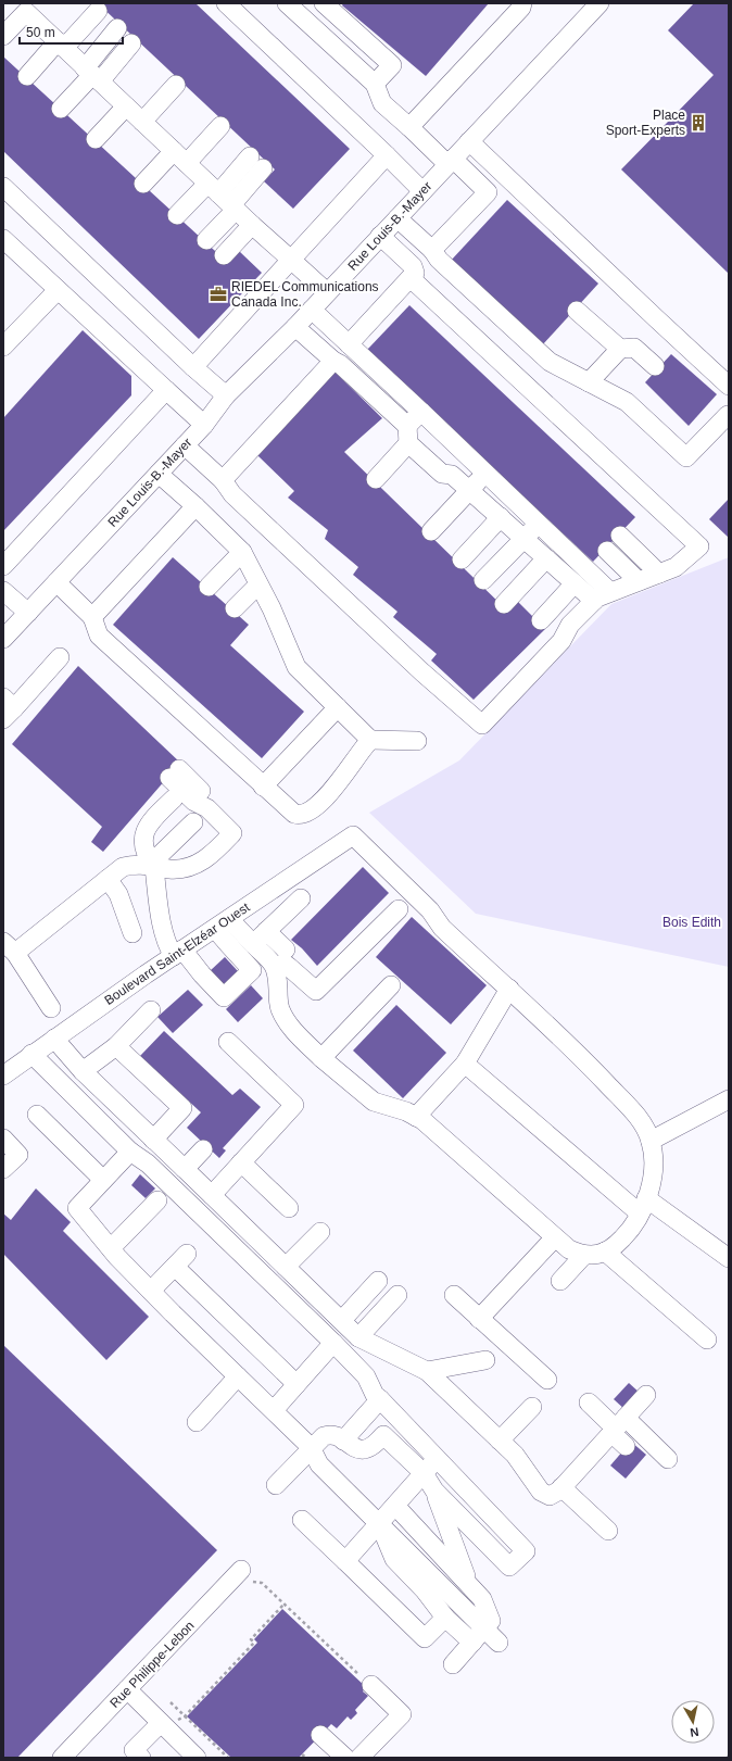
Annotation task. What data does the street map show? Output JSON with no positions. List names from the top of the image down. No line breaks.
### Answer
{"streets":{"street":["Rue Louis-B.-Mayer","Boulevard Saint-Elzéar Ouest","Rue Philippe-Lebon"]},"parks":["Bois Edith"],"places":{"building":["Place Sport-Experts"],"office":["RIEDEL Communications Canada Inc."]},"scale_bar":"50 m","north":"bottom"}
